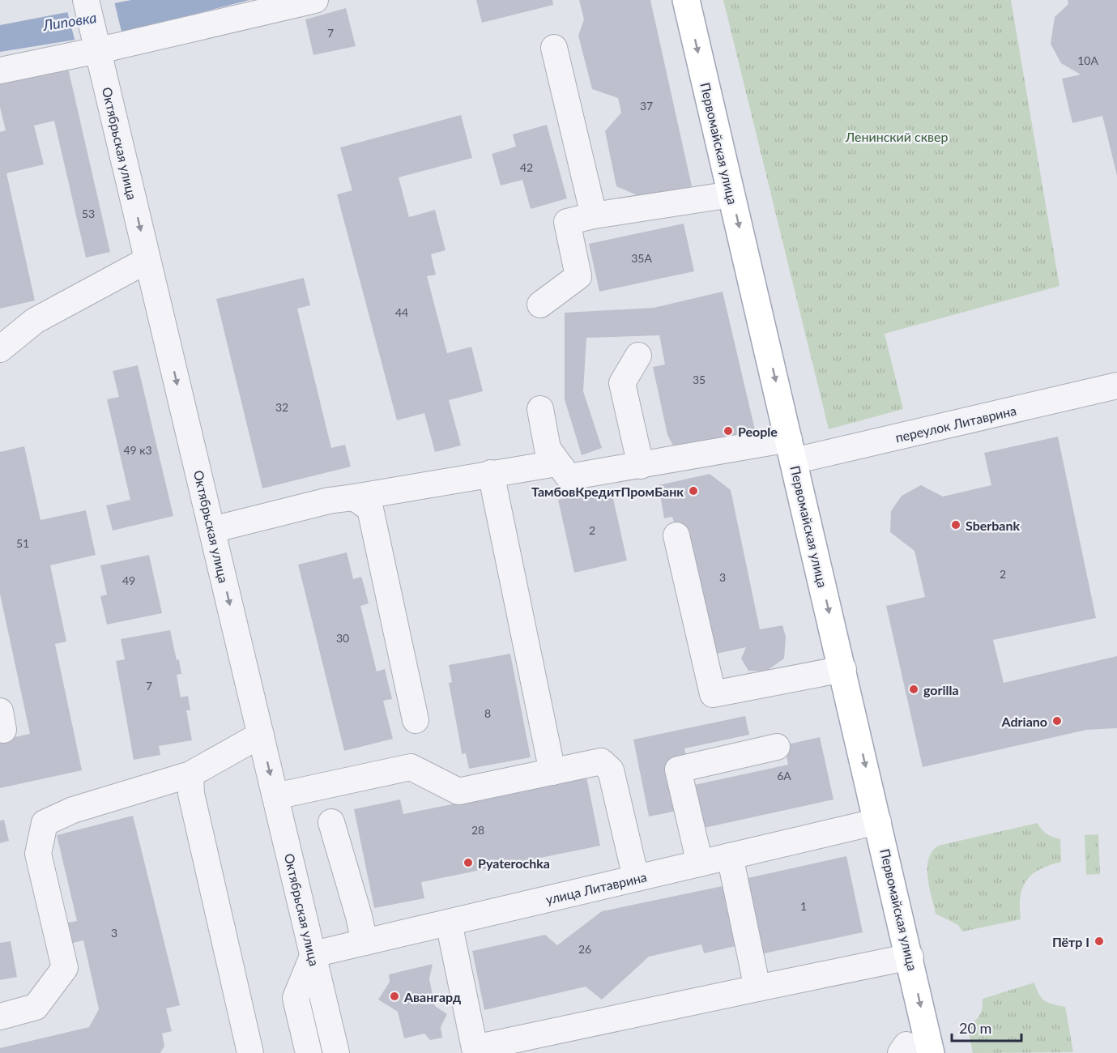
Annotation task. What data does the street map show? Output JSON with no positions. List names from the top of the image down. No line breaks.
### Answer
{"streets":{"main road":["Первомайская улица"],"street":["Октябрьская улица","переулок Литаврина","улица Литаврина"]},"crossings":[["Октябрьская улица","улица Литаврина"],["Первомайская улица","переулок Литаврина"],["Первомайская улица","улица Литаврина"]],"one_way":["Первомайская улица"],"water":["Липовка"],"parks":["Ленинский сквер"],"places":["People","ТамбовКредитПромБанк","Sberbank","gorilla","Adriano","Pyaterochka","Пётр I","Авангард"],"house_numbers":["7","10А","37","42","53","35А","44","35","32","49 к3","2","51","2","3","49","30","7","8","6А","28","1","3","26"],"scale_bar":"20 m"}
